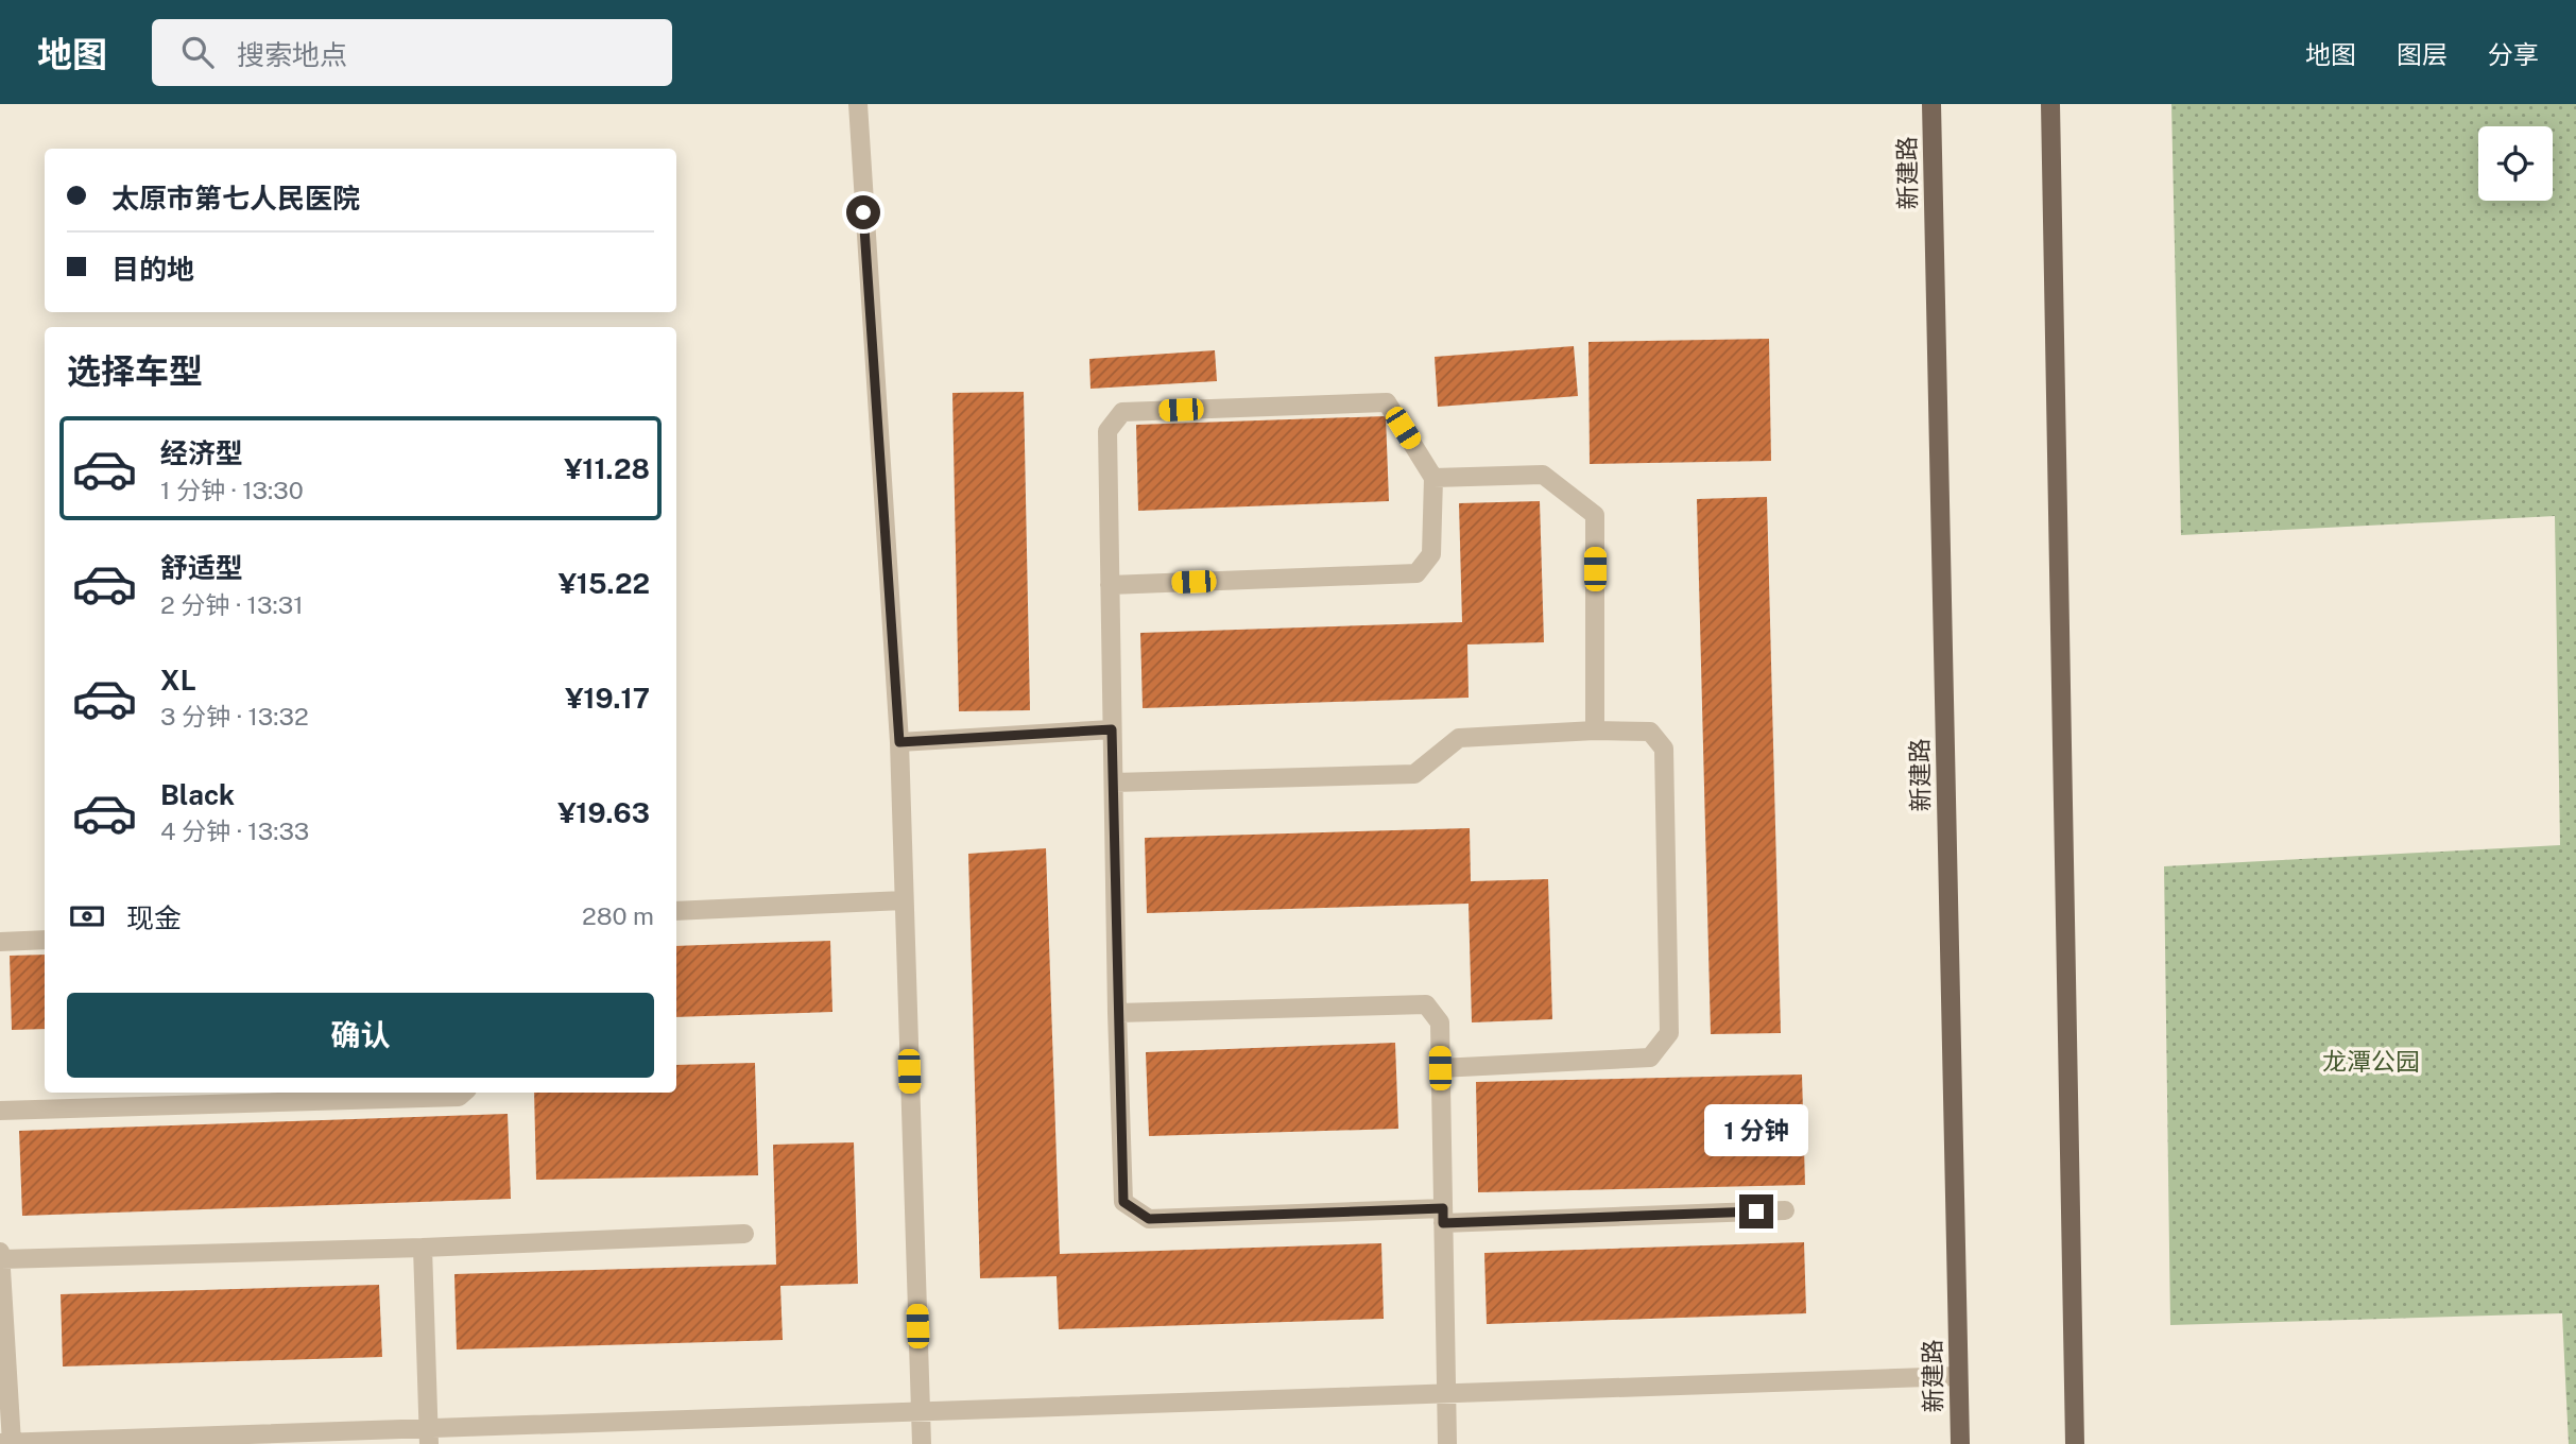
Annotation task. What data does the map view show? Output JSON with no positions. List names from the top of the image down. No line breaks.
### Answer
{"streets":{"main road":["新建路"]},"parks":["龙潭公园"],"page":{"header":"地图","search":"搜索地点","nav":["地图","图层","分享"],"banner":["太原市第七人民医院","目的地"],"heading":"选择车型","list":[{"name":"经济型","note":"1 分钟 · 13:30","value":"¥11.28"},{"name":"舒适型","note":"2 分钟 · 13:31","value":"¥15.22"},{"name":"XL","note":"3 分钟 · 13:32","value":"¥19.17"},{"name":"Black","note":"4 分钟 · 13:33","value":"¥19.63"}],"pay":["现金","280 m"],"buttons":"确认","bubble":"1 分钟"}}
